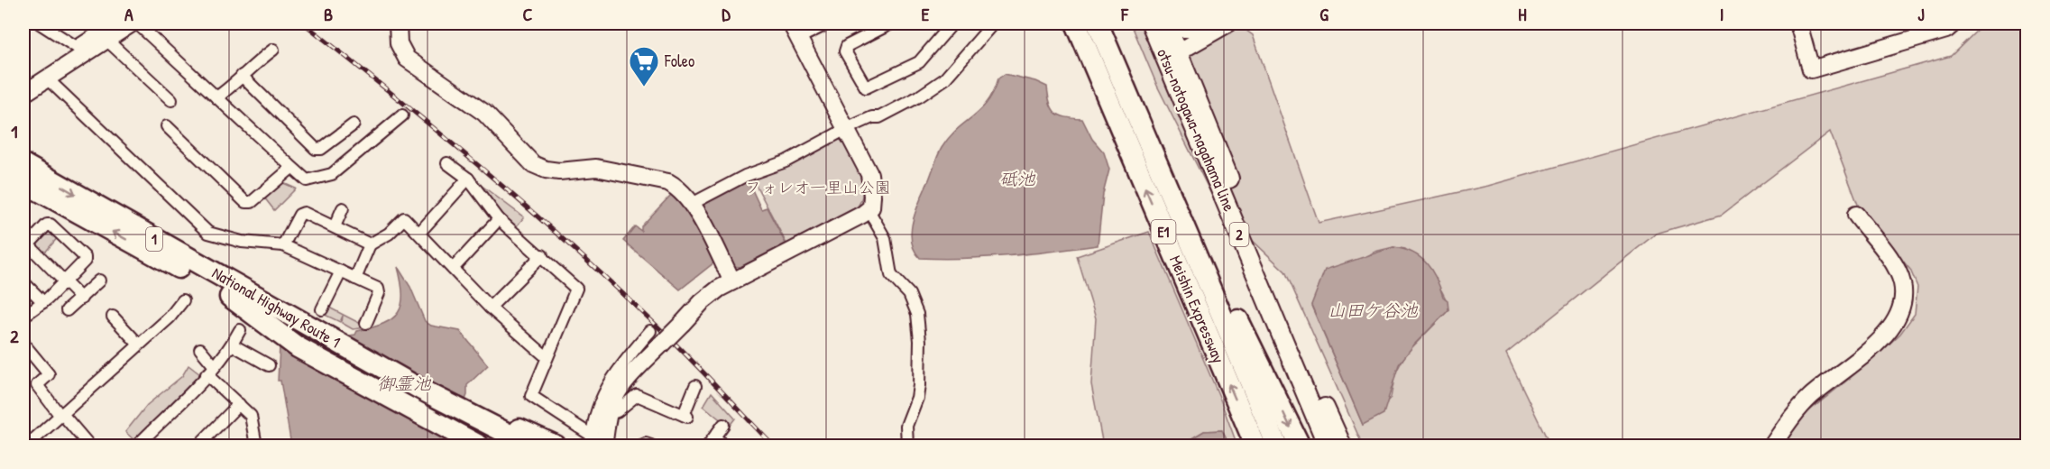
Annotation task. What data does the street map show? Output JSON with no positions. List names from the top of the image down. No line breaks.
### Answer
{"streets":{"highway":["E1","1","National Highway Route 1","Meishin Expressway"],"main road":["otsu-notogawa-nagahama line","2"]},"water":["砥池","山田ケ谷池","御霊池"],"parks":["フォレオ一里山公園"],"places":{"supermarket":["Foleo"]},"grid":{"columns":["A","B","C","D","E","F","G","H","I","J"],"rows":["1","2"]}}
